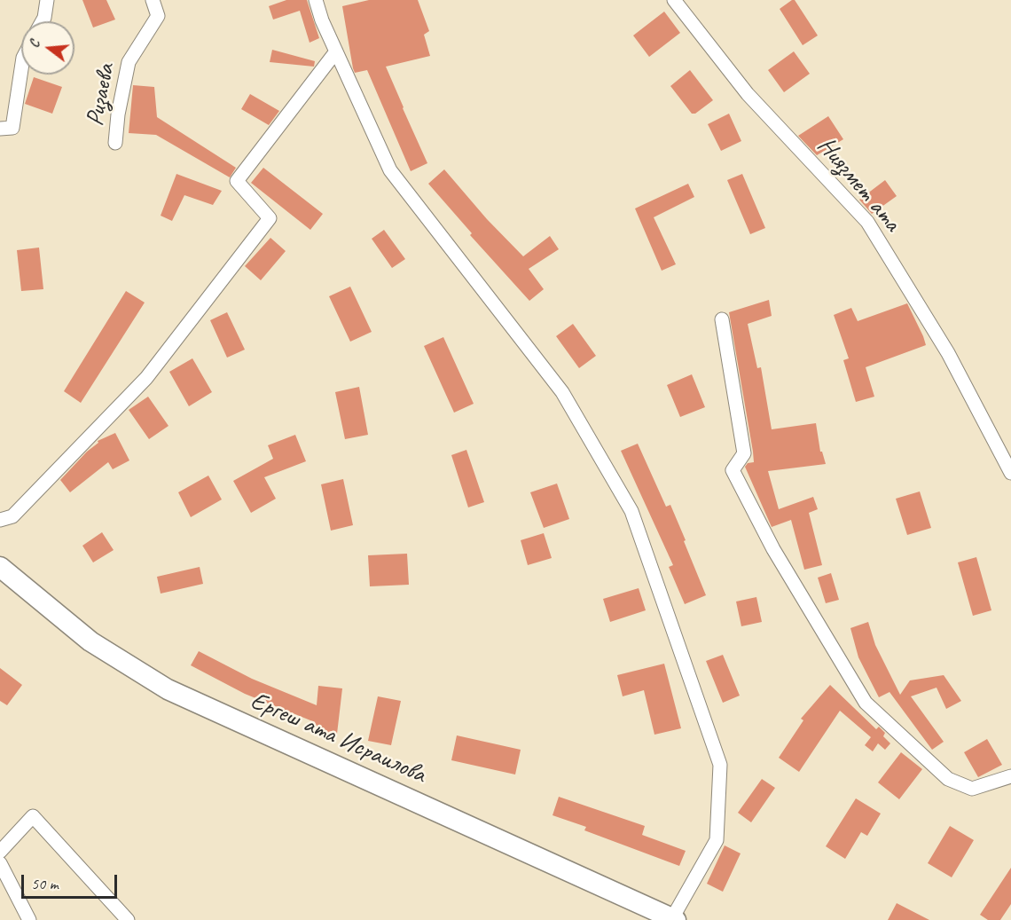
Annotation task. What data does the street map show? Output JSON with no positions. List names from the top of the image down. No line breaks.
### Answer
{"streets":{"main road":["Ергеш ата Исраилова"],"street":["Ризаева","Ниязмет ата"]},"scale_bar":"50 m","north":"left"}
